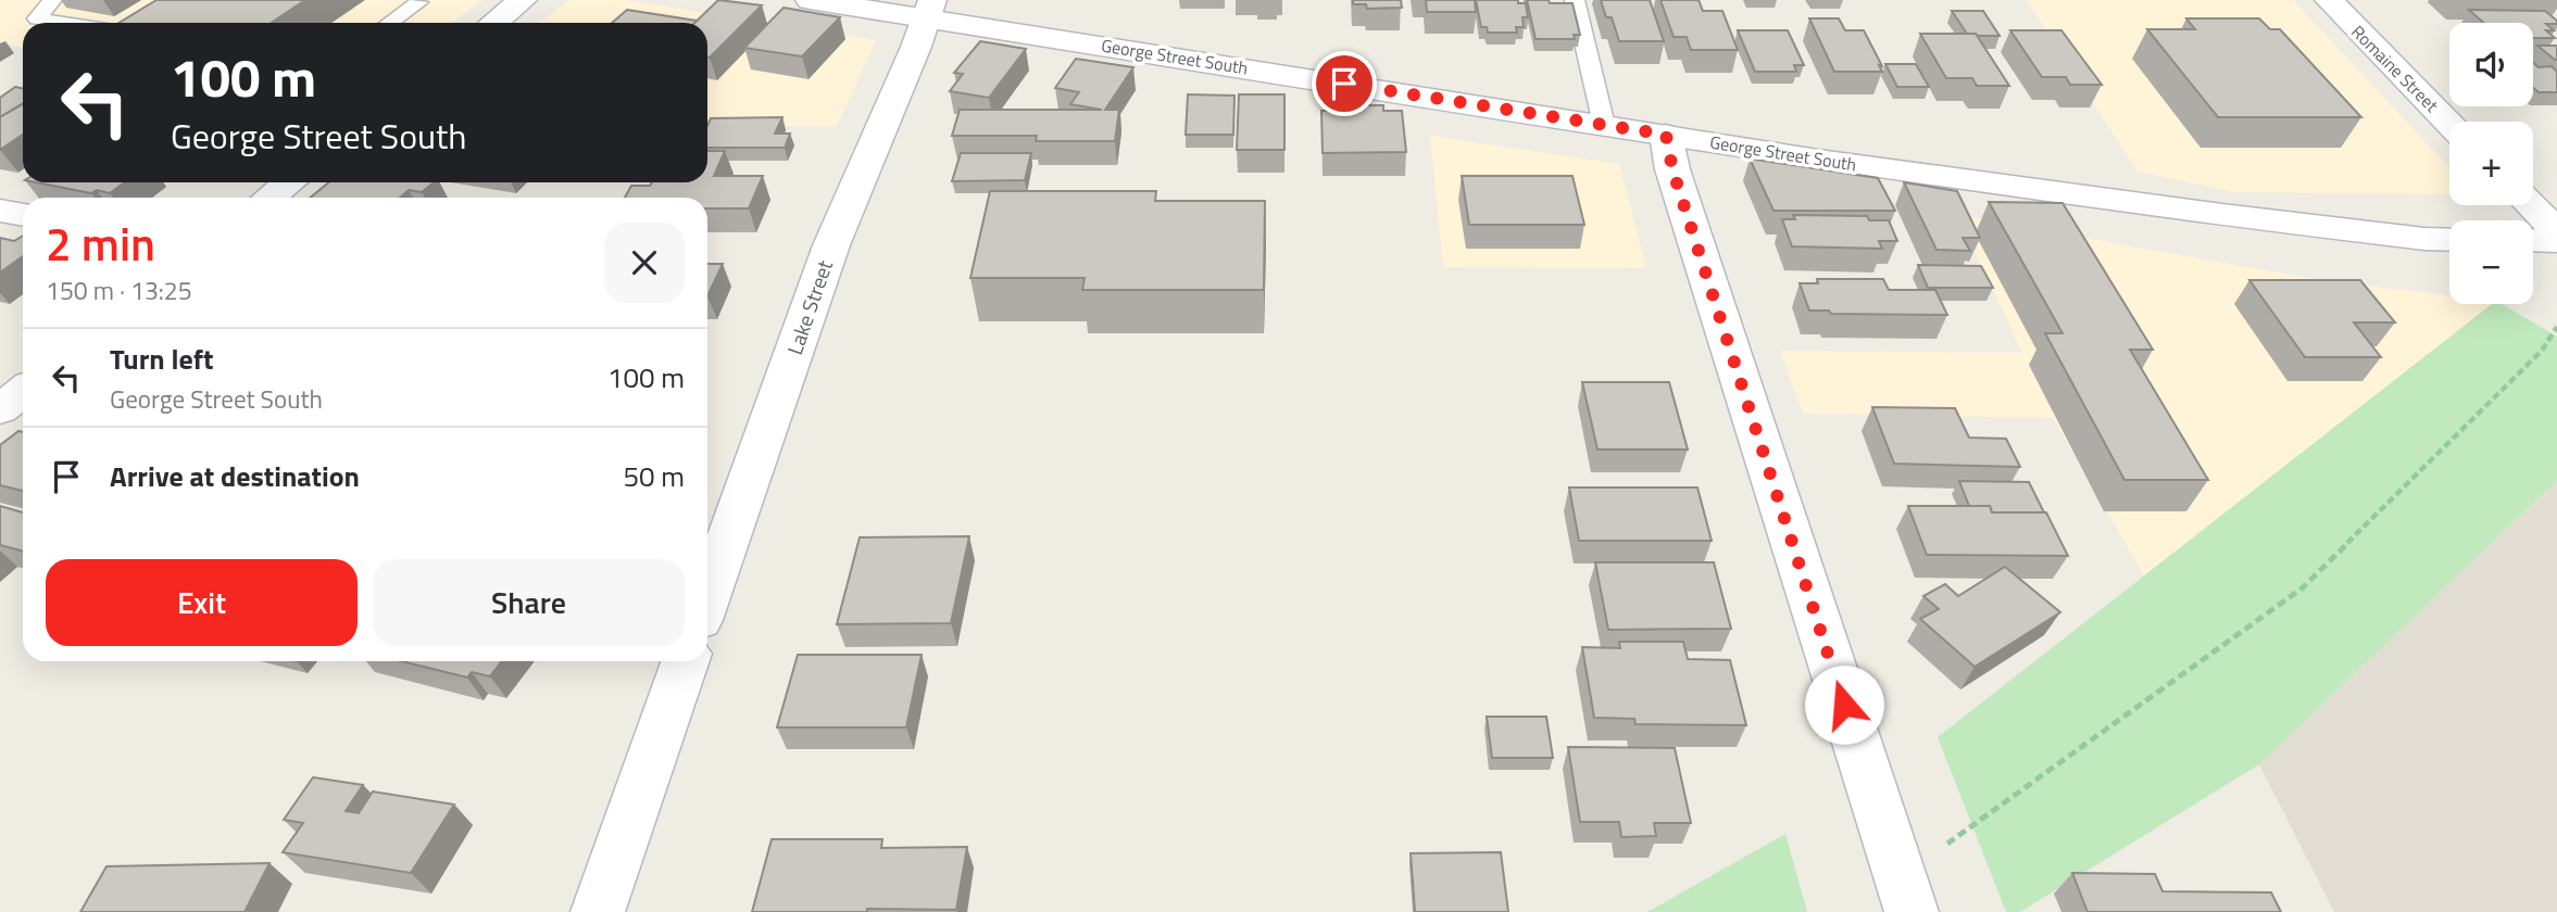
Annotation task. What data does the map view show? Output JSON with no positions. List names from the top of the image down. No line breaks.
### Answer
{"streets":{"street":["George Street South","Romaine Street","Lake Street"]},"crossings":[["George Street South","Lake Street"]],"page":{"map_buttons":["+","−"],"turn":["100 m","George Street South"],"heading":["2 min","150 m · 13:25"],"list":[{"name":"Turn left","note":"George Street South","value":"100 m"},{"name":"Arrive at destination","value":"50 m"}],"buttons":["Exit","Share"]}}
